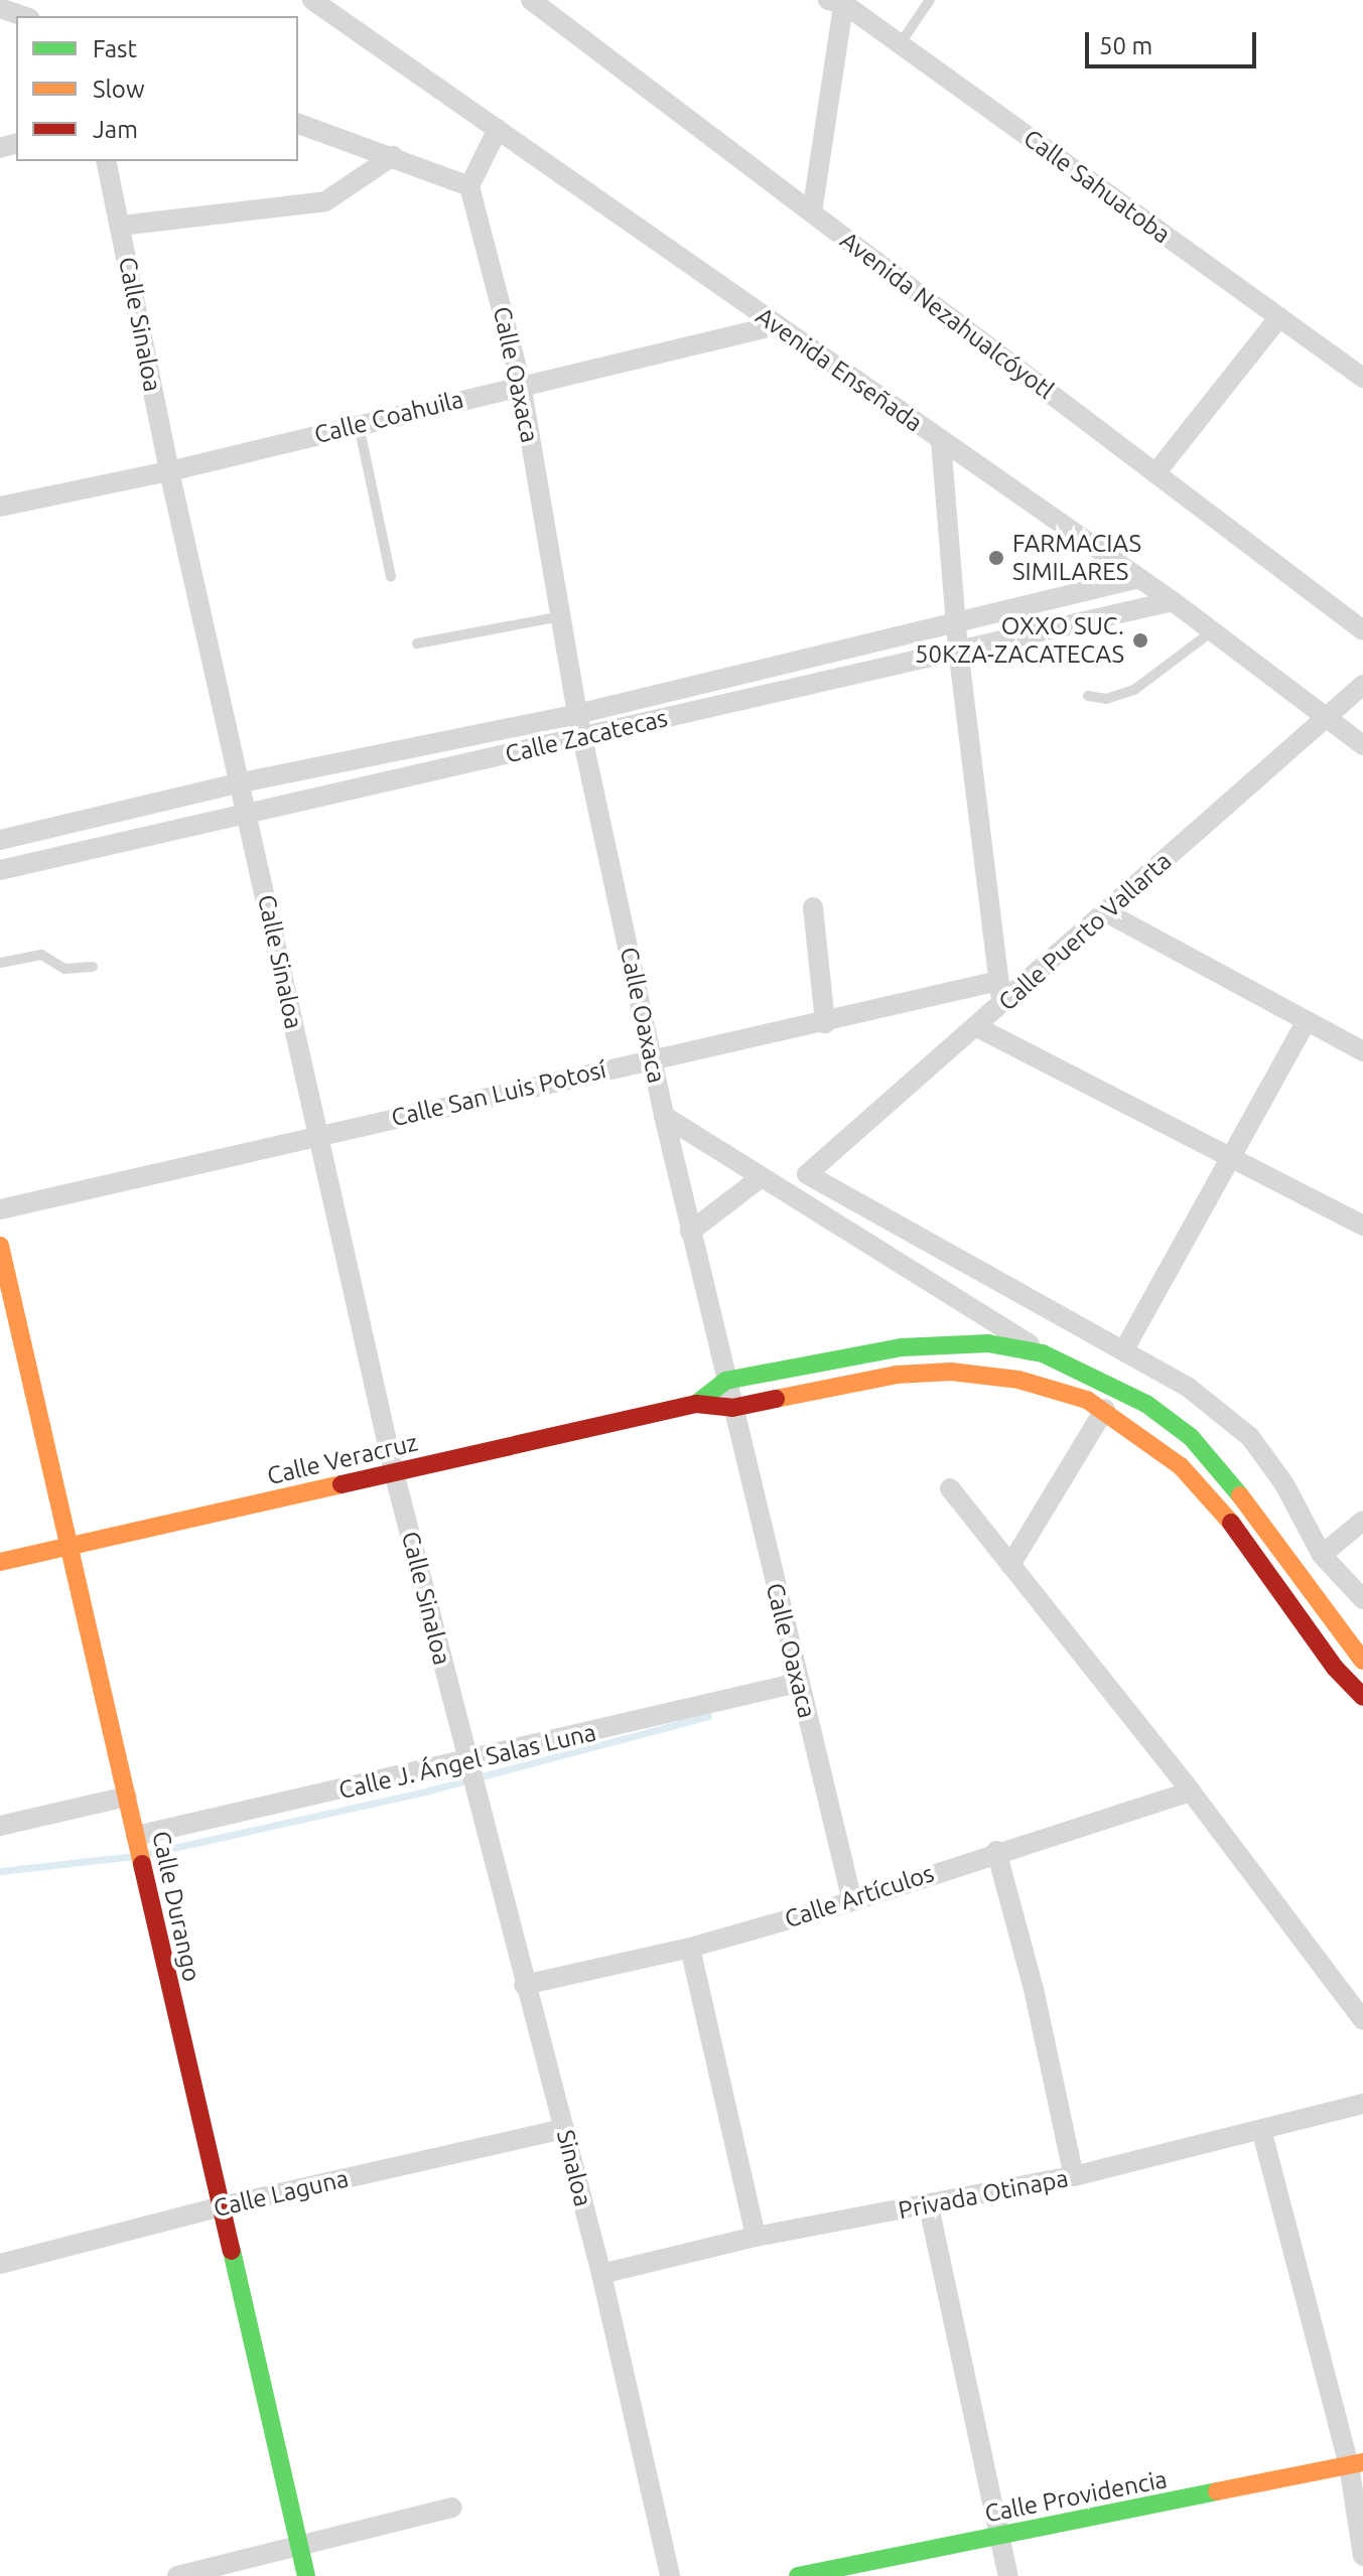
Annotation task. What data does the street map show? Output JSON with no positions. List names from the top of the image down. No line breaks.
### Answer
{"streets":{"street":["Calle Sahuatoba","Avenida Nezahualcóyotl","Calle Sinaloa","Avenida Enseñada","Calle Oaxaca","Calle Coahuila","Calle Zacatecas","Calle Puerto Vallarta","Calle San Luis Potosí","Calle Veracruz","Calle J. Ángel Salas Luna","Calle Artículos","Calle Durango","Sinaloa","Calle Laguna","Privada Otinapa","Calle Providencia"]},"crossings":[["Calle Sinaloa","Calle Coahuila"],["Calle Sinaloa","Calle Zacatecas"],["Calle Sinaloa","Calle San Luis Potosí"],["Calle Sinaloa","Calle Veracruz"],["Calle Sinaloa","Calle J. Ángel Salas Luna"],["Calle Sinaloa","Sinaloa"],["Avenida Enseñada","Calle Coahuila"],["Avenida Enseñada","Calle Zacatecas"],["Avenida Enseñada","Calle Puerto Vallarta"],["Calle Oaxaca","Calle Coahuila"],["Calle Oaxaca","Calle Zacatecas"],["Calle Oaxaca","Calle San Luis Potosí"],["Calle Oaxaca","Calle Veracruz"],["Calle Oaxaca","Calle J. Ángel Salas Luna"],["Calle Oaxaca","Calle Artículos"],["Calle Veracruz","Calle Durango"],["Calle J. Ángel Salas Luna","Calle Durango"],["Calle J. Ángel Salas Luna","Sinaloa"],["Calle Artículos","Sinaloa"],["Calle Durango","Calle Laguna"],["Sinaloa","Calle Laguna"],["Sinaloa","Privada Otinapa"]],"places":["FARMACIAS SIMILARES","OXXO SUC. 50KZA-ZACATECAS"],"legend":["Fast","Slow","Jam"],"scale_bar":"50 m"}
